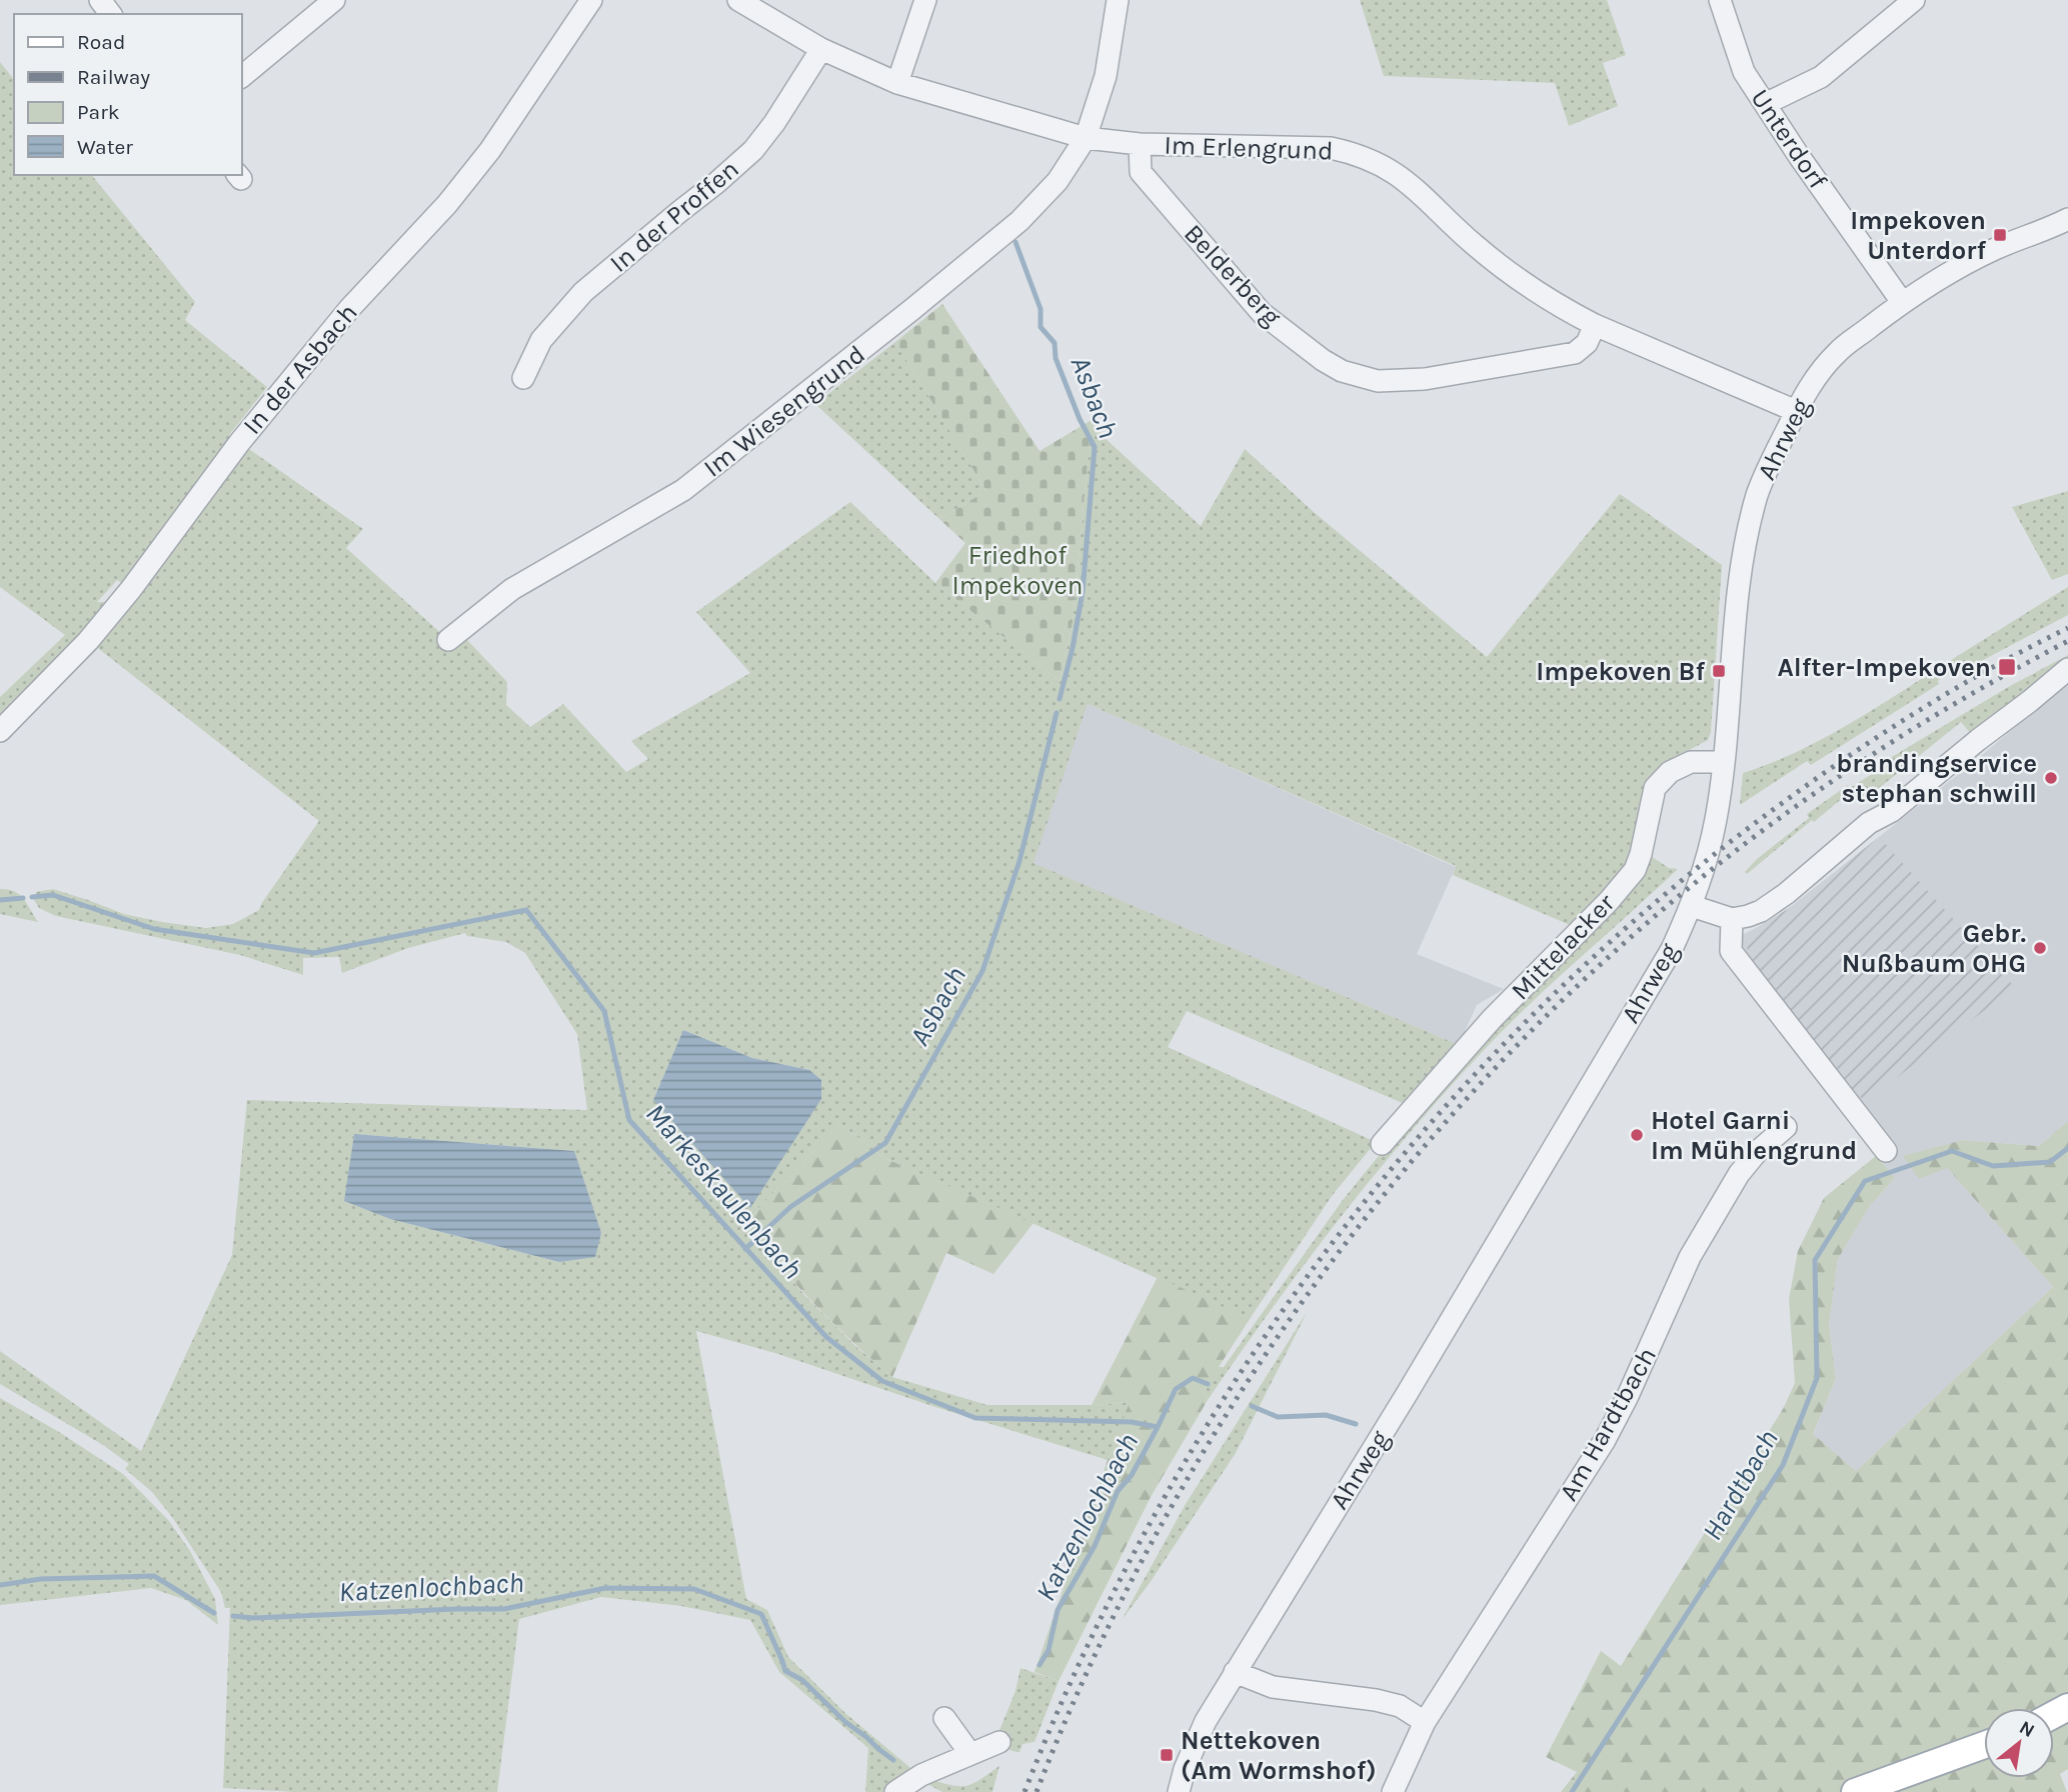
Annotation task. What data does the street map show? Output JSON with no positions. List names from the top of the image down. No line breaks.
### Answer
{"streets":{"street":["Unterdorf","Im Erlengrund","In der Proffen","Belderberg","In der Asbach","Im Wiesengrund","Ahrweg","Mittelacker","Am Hardtbach"]},"crossings":[["Unterdorf","Ahrweg"],["Im Erlengrund","In der Proffen"],["Im Erlengrund","Belderberg"],["Im Erlengrund","Im Wiesengrund"],["Im Erlengrund","Ahrweg"],["Ahrweg","Mittelacker"]],"water":["Asbach","Markeskaulenbach","Hardtbach","Katzenlochbach"],"parks":["Friedhof Impekoven"],"places":{"transit":["Impekoven Unterdorf","Alfter-Impekoven","Impekoven Bf","Nettekoven (Am Wormshof)"],"other":["brandingservice stephan schwill","Gebr. Nußbaum OHG","Hotel Garni Im Mühlengrund"]},"legend":["Road","Railway","Park","Water"],"north":"top right"}
